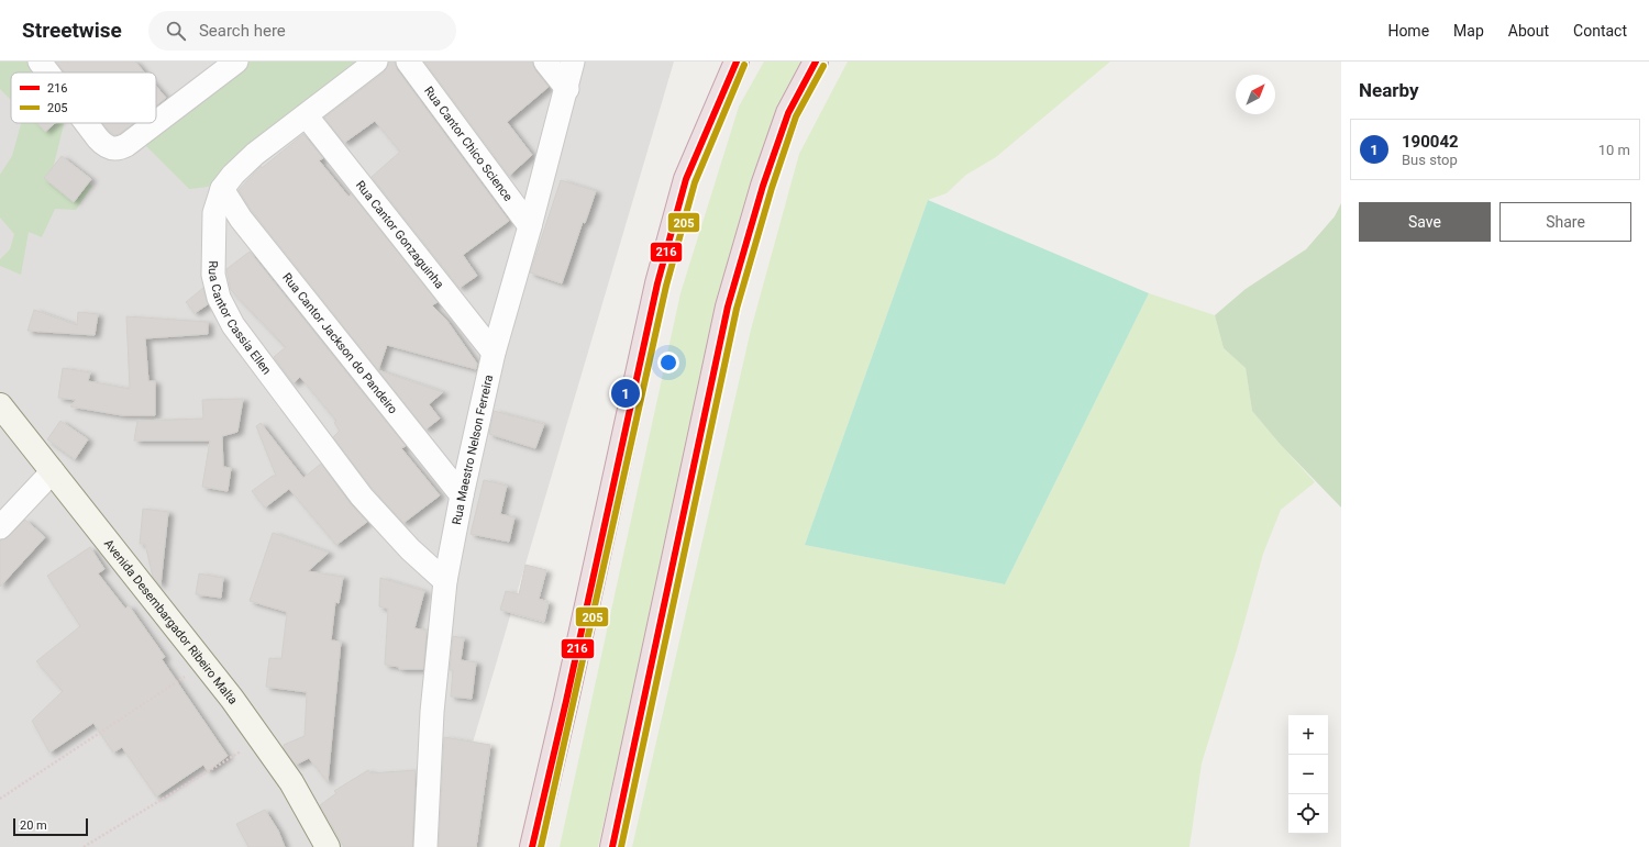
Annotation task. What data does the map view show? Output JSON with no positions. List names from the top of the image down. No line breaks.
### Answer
{"streets":{"main road":["Avenida Desembargador Ribeiro Malta"],"street":["Rua Cantor Chico Science","Rua Cantor Gonzaguinha","Rua Cantor Cassia Ellen","Rua Cantor Jackson do Pandeiro","Rua Maestro Nelson Ferreira"]},"crossings":[["Rua Cantor Chico Science","Rua Maestro Nelson Ferreira"],["Rua Cantor Gonzaguinha","Rua Cantor Cassia Ellen"],["Rua Cantor Gonzaguinha","Rua Maestro Nelson Ferreira"],["Rua Cantor Cassia Ellen","Rua Cantor Jackson do Pandeiro"],["Rua Cantor Cassia Ellen","Rua Maestro Nelson Ferreira"],["Rua Cantor Jackson do Pandeiro","Rua Maestro Nelson Ferreira"]],"lines":["transit line 216","transit line 205"],"legend":["216","205"],"scale_bar":"20 m","north":"top right","page":{"header":"Streetwise","search":"Search here","nav":["Home","Map","About","Contact"],"heading":"Nearby","list":[{"mark":"1","name":"190042","note":"Bus stop","value":"10 m"}],"buttons":["Save","Share"],"pins":"1","map_buttons":["+","−"],"scale":"20 m"}}
